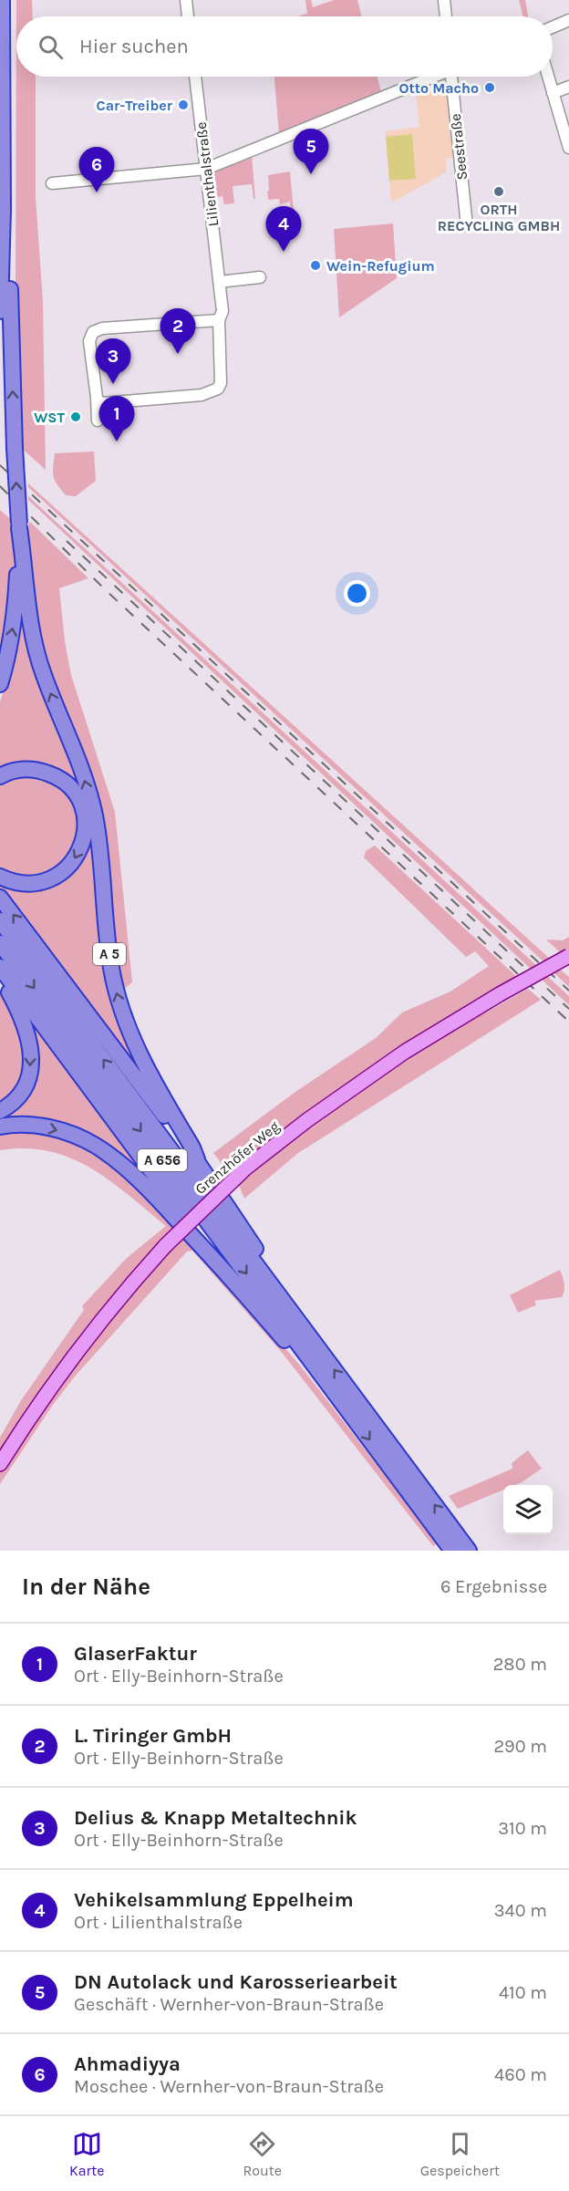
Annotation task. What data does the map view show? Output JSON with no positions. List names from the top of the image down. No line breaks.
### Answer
{"streets":{"highway":["A 5","A 656"],"main road":["Grenzhöfer Weg"],"street":["Seestraße","Lilienthalstraße"]},"crossings":[["A 5","A 656"]],"places":["Otto Macho","Car-Treiber","ORTH RECYCLING GMBH","Wein-Refugium","WST"],"page":{"search":"Hier suchen","pins":["5","6","4","2","3","1"],"heading":["In der Nähe","6 Ergebnisse"],"list":[{"mark":"1","name":"GlaserFaktur","note":"Ort · Elly-Beinhorn-Straße","value":"280 m"},{"mark":"2","name":"L. Tiringer GmbH","note":"Ort · Elly-Beinhorn-Straße","value":"290 m"},{"mark":"3","name":"Delius & Knapp Metaltechnik","note":"Ort · Elly-Beinhorn-Straße","value":"310 m"},{"mark":"4","name":"Vehikelsammlung Eppelheim","note":"Ort · Lilienthalstraße","value":"340 m"},{"mark":"5","name":"DN Autolack und Karosseriearbeit","note":"Geschäft · Wernher-von-Braun-Straße","value":"410 m"},{"mark":"6","name":"Ahmadiyya","note":"Moschee · Wernher-von-Braun-Straße","value":"460 m"}],"nav":["Karte","Route","Gespeichert"]}}
